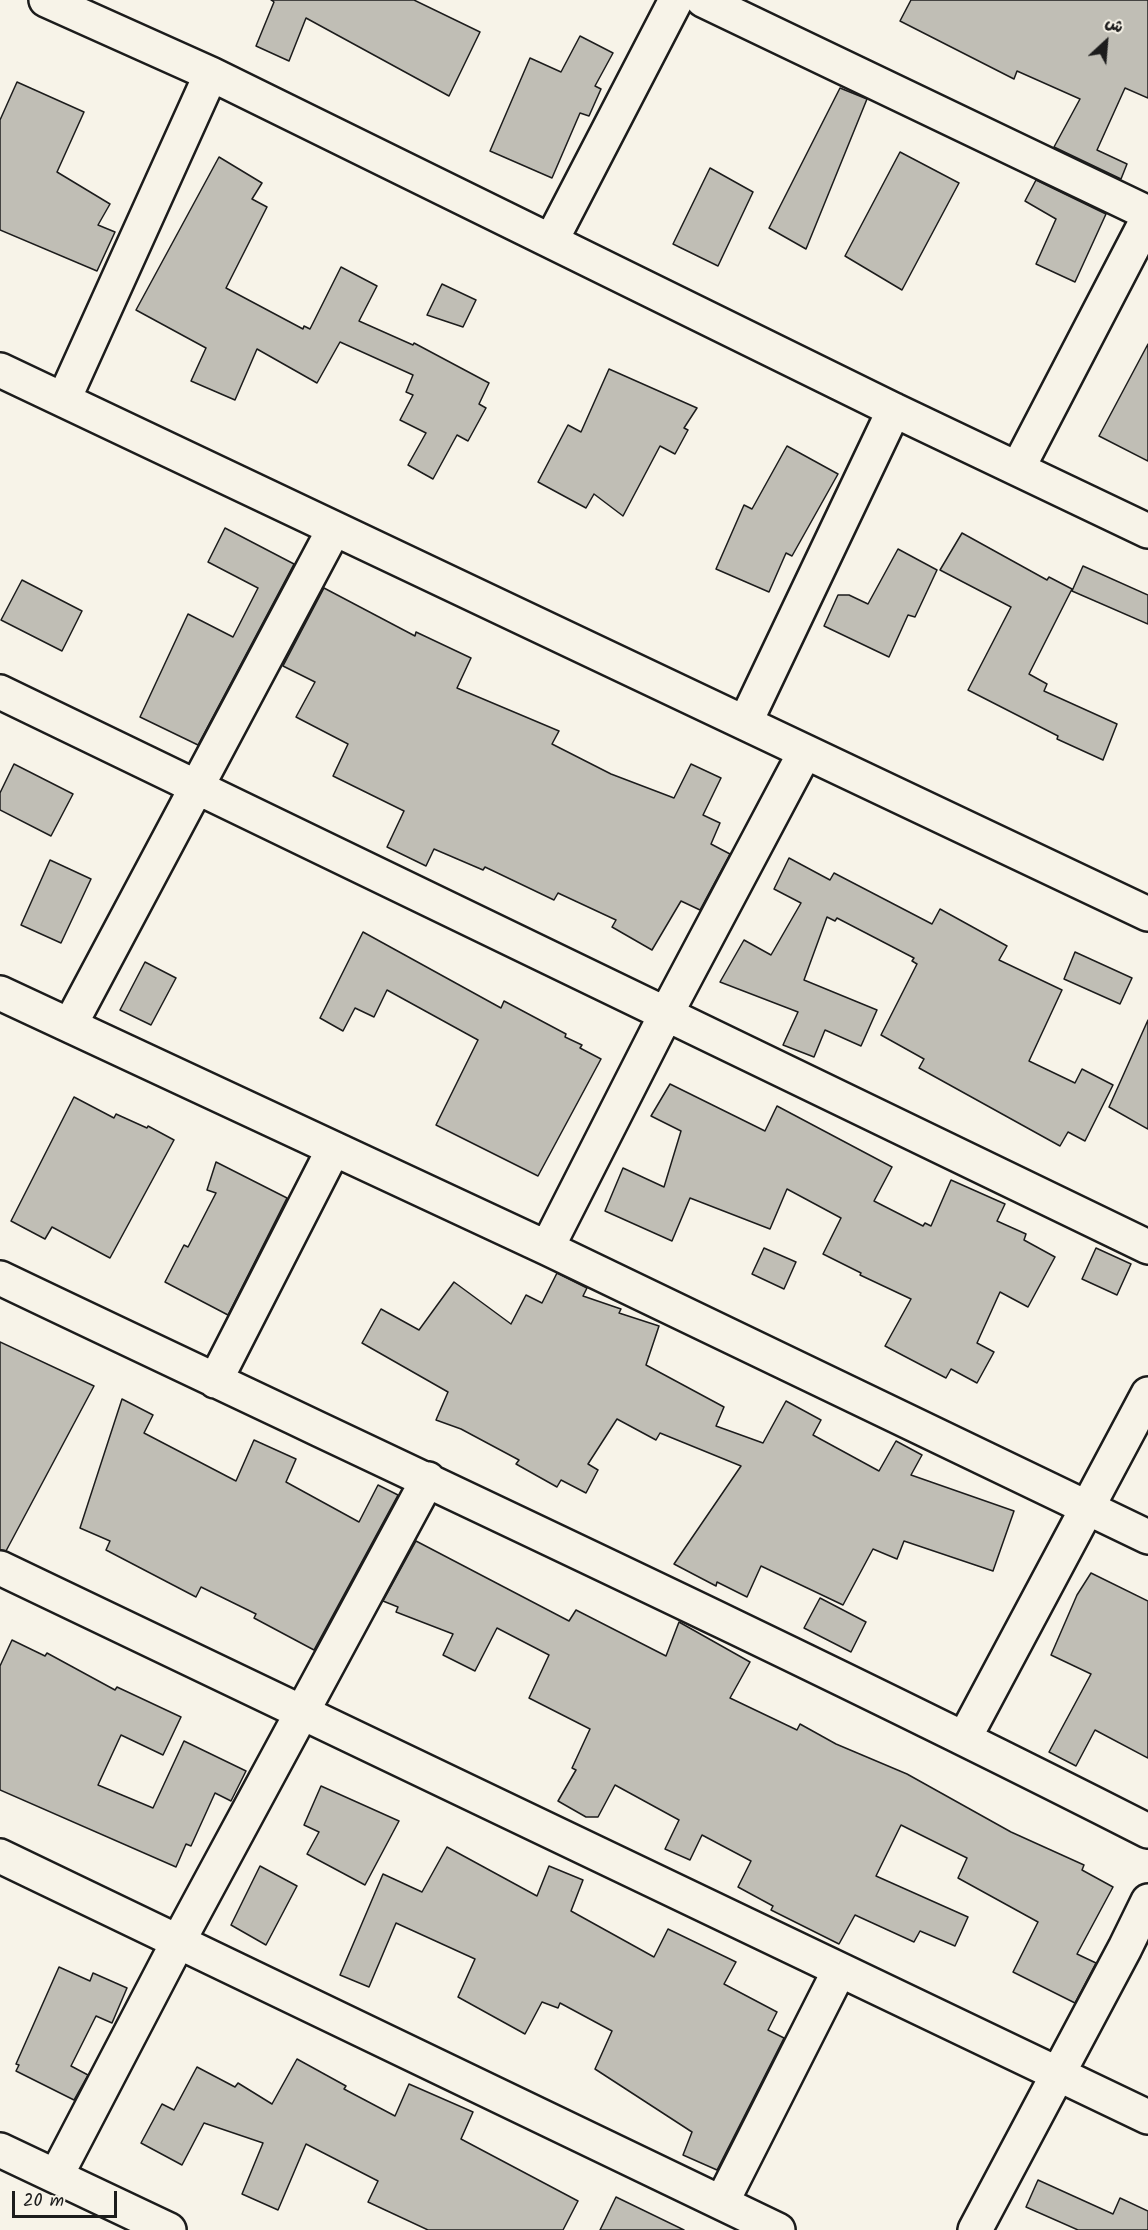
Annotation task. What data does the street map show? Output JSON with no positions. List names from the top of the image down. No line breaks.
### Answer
{"scale_bar":"20 m","north":"top right"}
